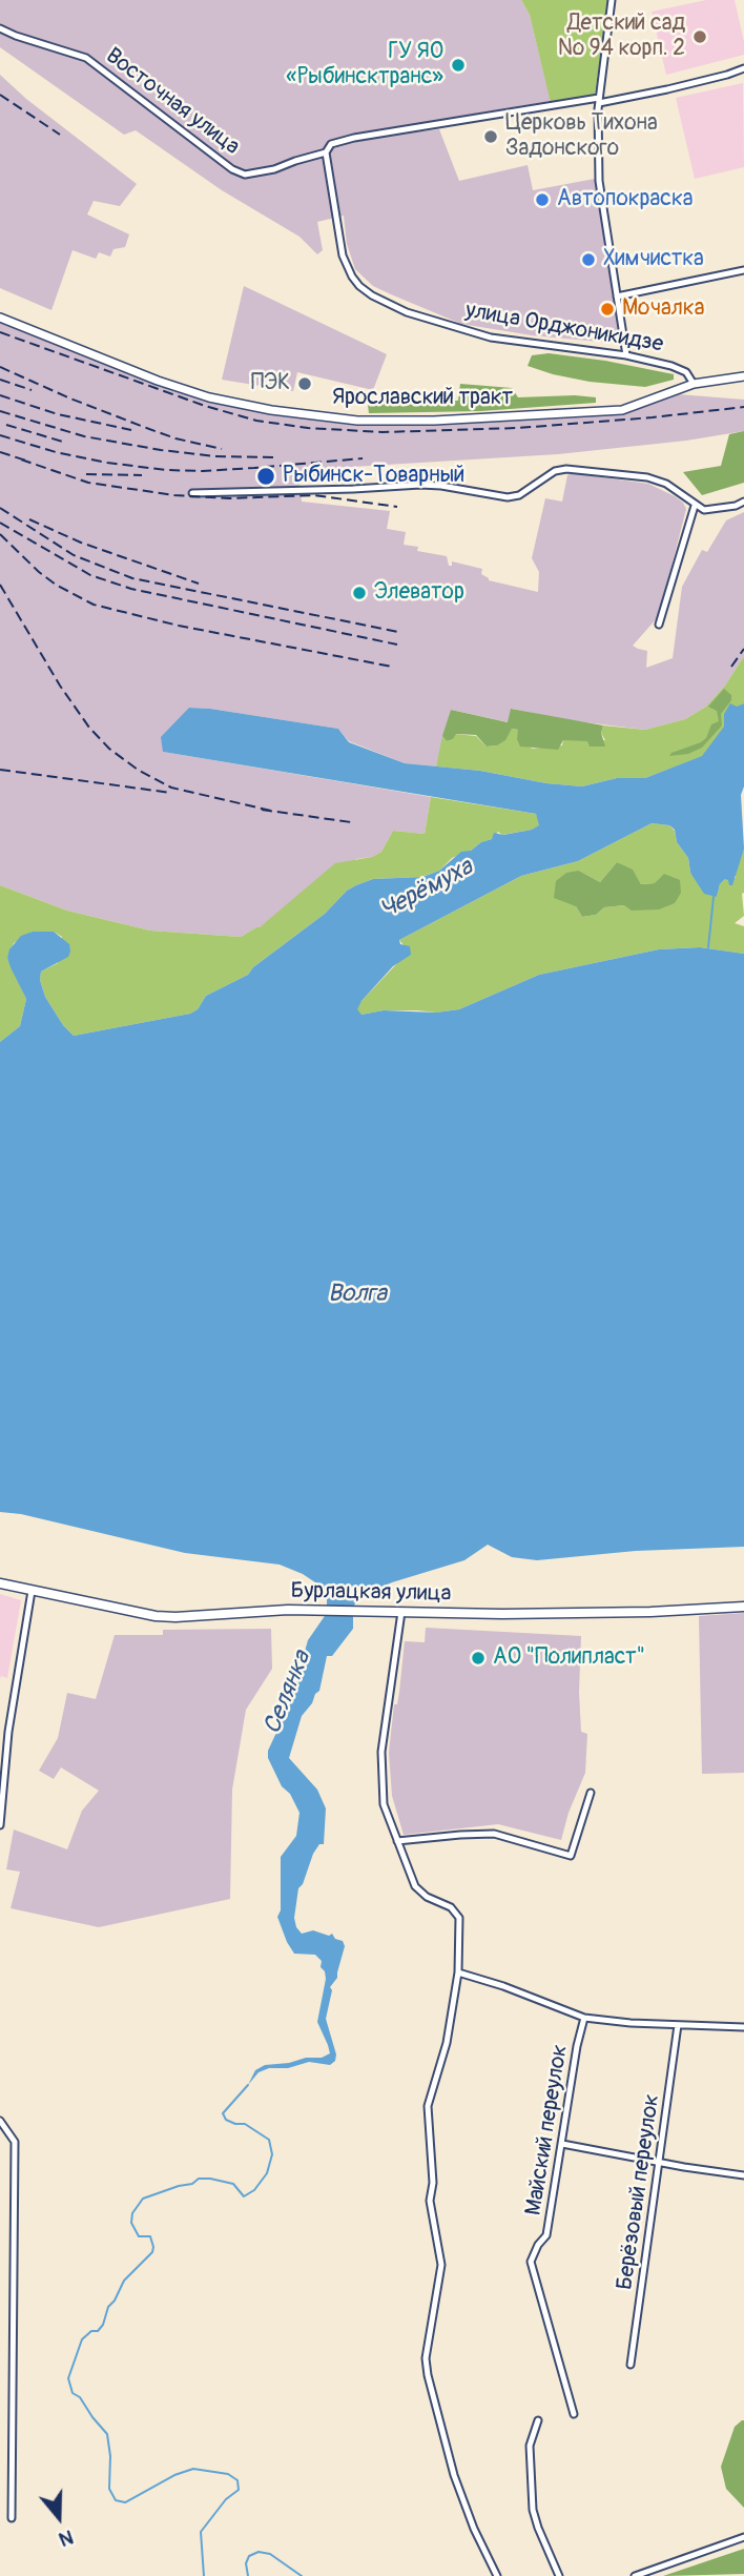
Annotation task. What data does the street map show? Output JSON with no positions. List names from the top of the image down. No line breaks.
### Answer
{"streets":{"main road":["Бурлацкая улица"],"street":["Восточная улица","улица Орджоникидзе","Ярославский тракт","Майский переулок","Берёзовый переулок"]},"crossings":[["Восточная улица","улица Орджоникидзе"],["улица Орджоникидзе","Ярославский тракт"]],"water":["Черёмуха","Волга","Селянка"],"places":["Детский сад № 94 корп. 2","ГУ ЯО «Рыбинсктранс»","Церковь Тихона Задонского","Автопокраска","Химчистка","Мочалка","ПЭК","Рыбинск-Товарный","Элеватор","АО \"Полипласт\""],"north":"bottom"}
